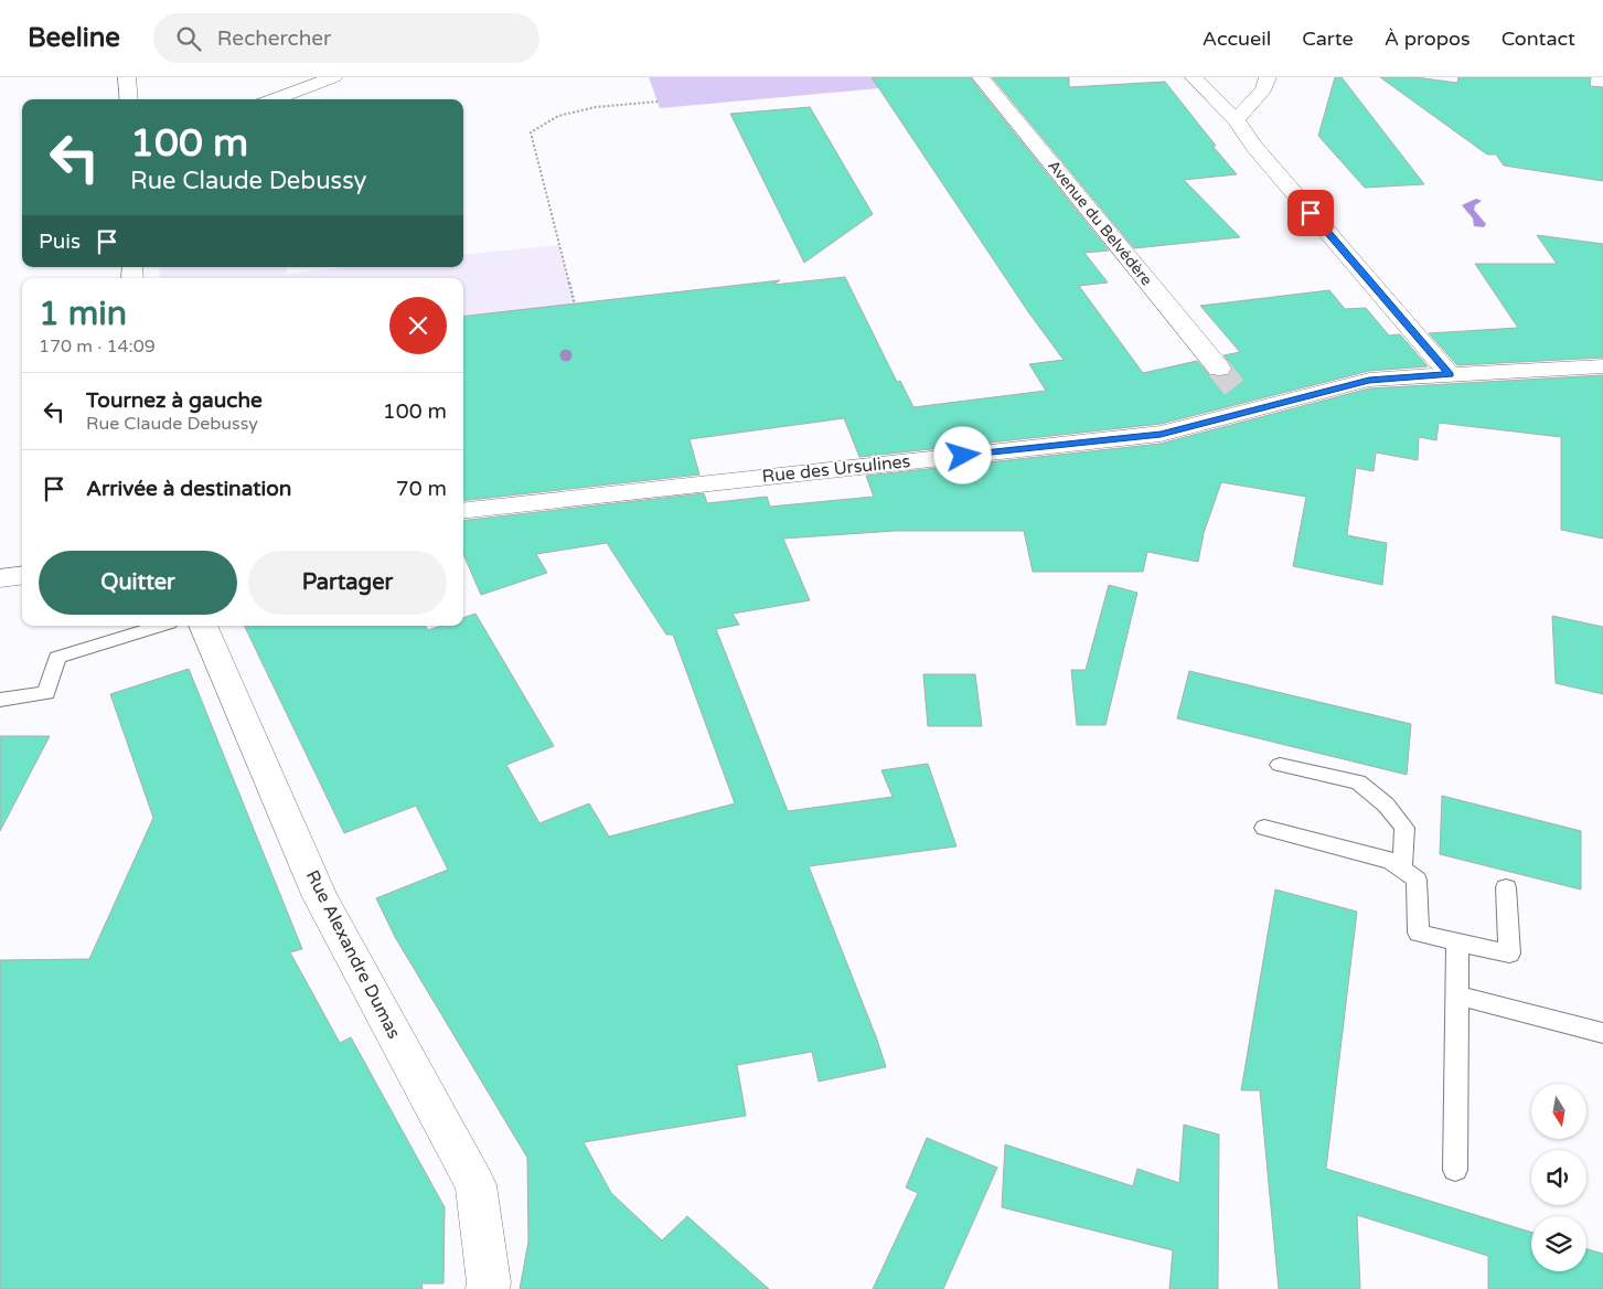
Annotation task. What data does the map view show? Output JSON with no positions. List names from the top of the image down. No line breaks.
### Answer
{"streets":{"street":["Avenue du Belvédère","Rue des Ursulines","Rue Alexandre Dumas"]},"north":"bottom","page":{"header":"Beeline","search":"Rechercher","nav":["Accueil","Carte","À propos","Contact"],"turn":["100 m","Rue Claude Debussy"],"then":"Puis","heading":["1 min","170 m · 14:09"],"list":[{"name":"Tournez à gauche","note":"Rue Claude Debussy","value":"100 m"},{"name":"Arrivée à destination","value":"70 m"}],"buttons":["Quitter","Partager"]}}
